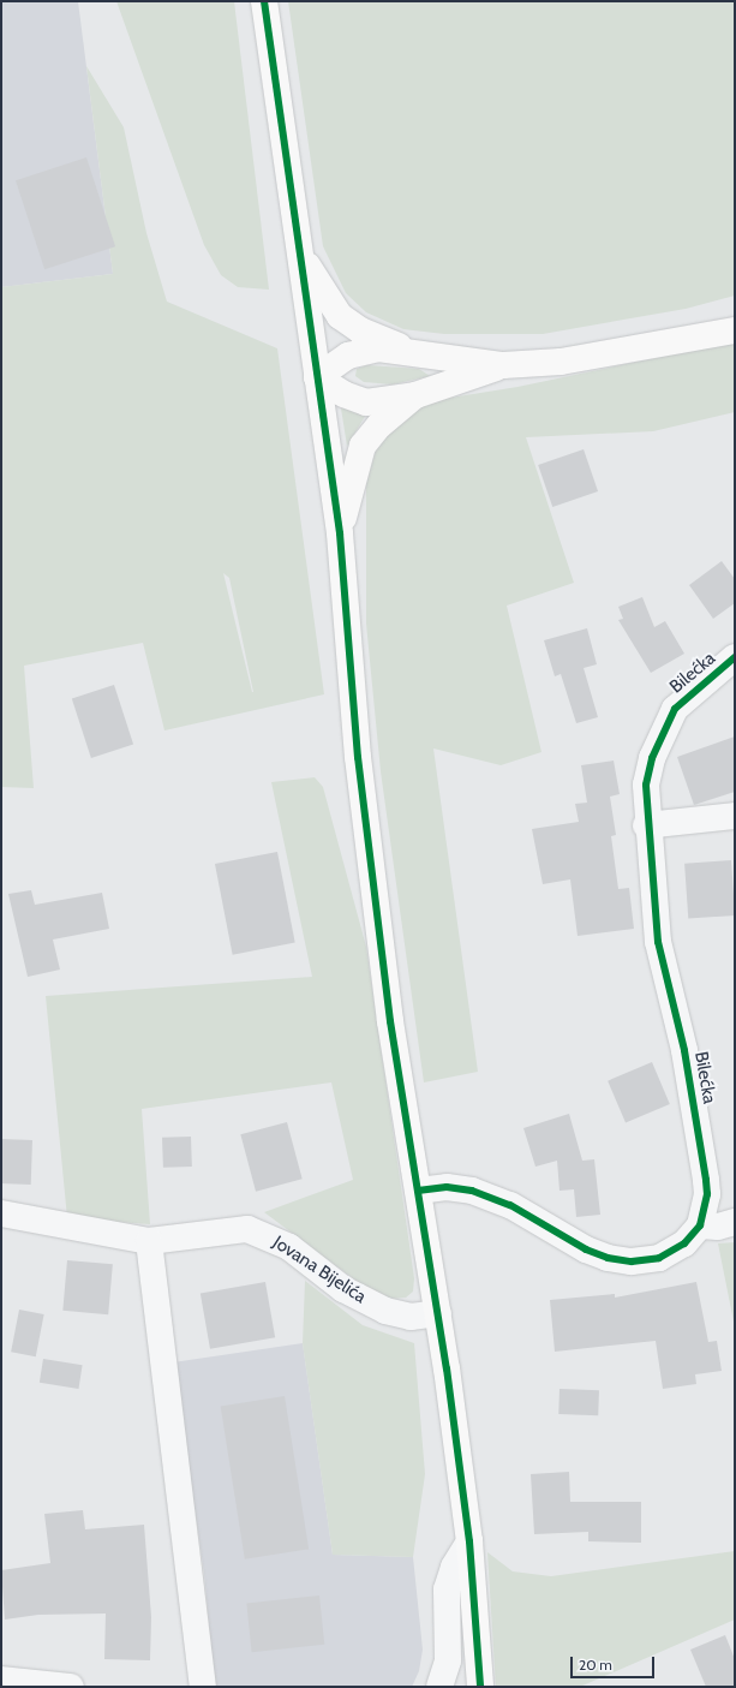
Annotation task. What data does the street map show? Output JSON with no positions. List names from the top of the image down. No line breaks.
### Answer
{"streets":{"street":["Bilećka","Jovana Bijelića"]},"scale_bar":"20 m"}
